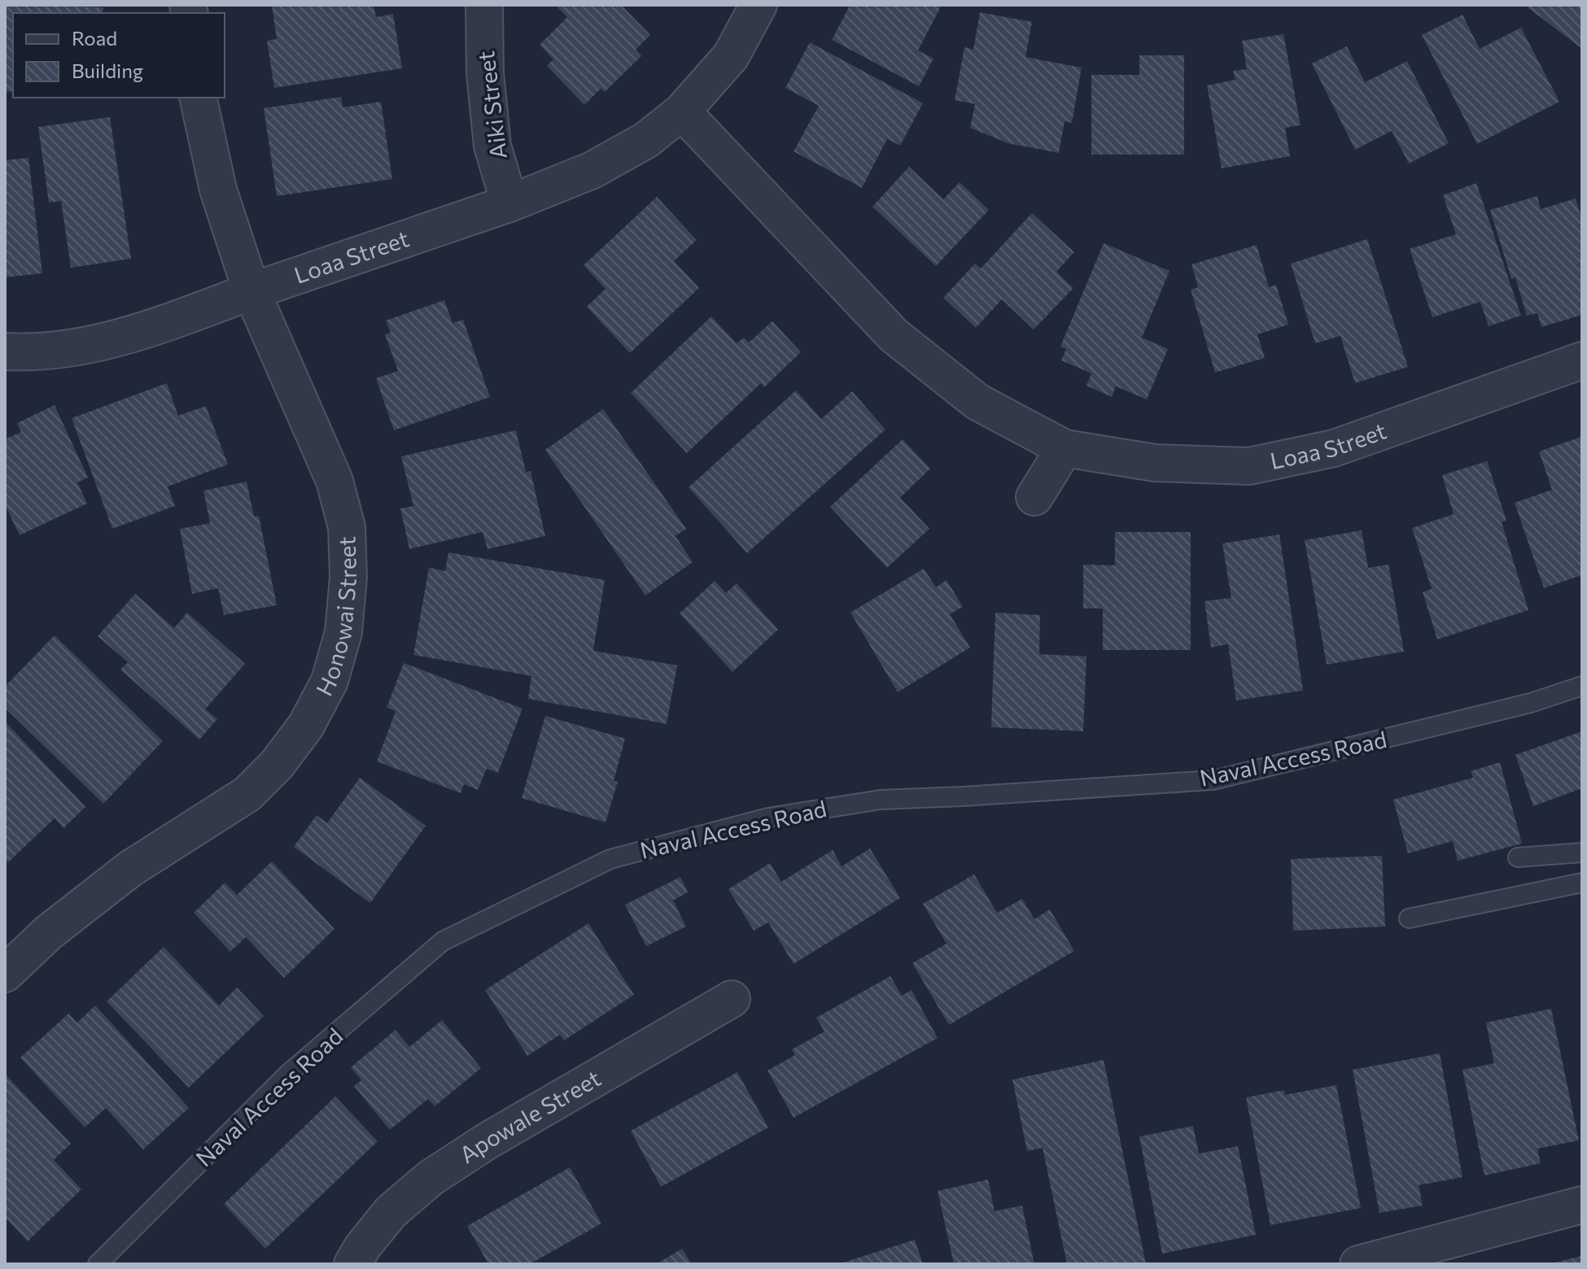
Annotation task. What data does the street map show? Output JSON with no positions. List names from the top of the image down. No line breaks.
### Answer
{"streets":{"street":["Aiki Street","Loaa Street","Honowai Street","Apowale Street"],"lane":["Naval Access Road"]},"crossings":[["Aiki Street","Loaa Street"],["Loaa Street","Honowai Street"]],"legend":["Road","Building"]}
